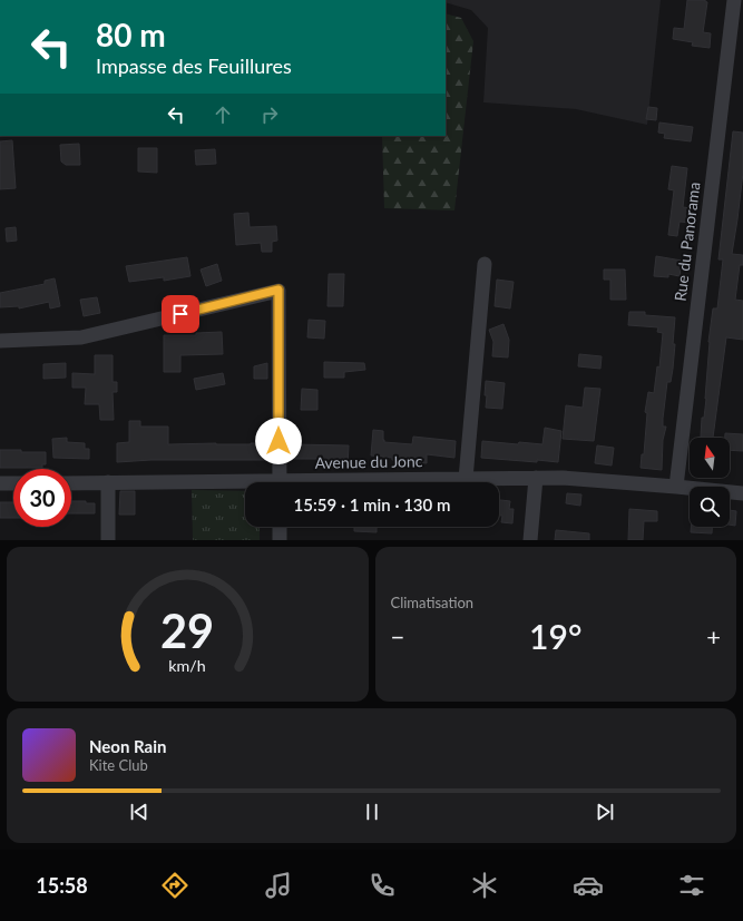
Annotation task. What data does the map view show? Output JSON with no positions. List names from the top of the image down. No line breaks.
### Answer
{"streets":{"street":["Rue du Panorama","Avenue du Jonc"]},"crossings":[["Rue du Panorama","Avenue du Jonc"]],"north":"top","page":{"turn":["80 m","Impasse des Feuillures"],"limit":"30","trip":"15:59 · 1 min · 130 m","tile":"Climatisation","heat":["−","19°","+"],"song":["Neon Rain","Kite Club"],"tabs":"15:58","gauge":["29","km/h"]}}
